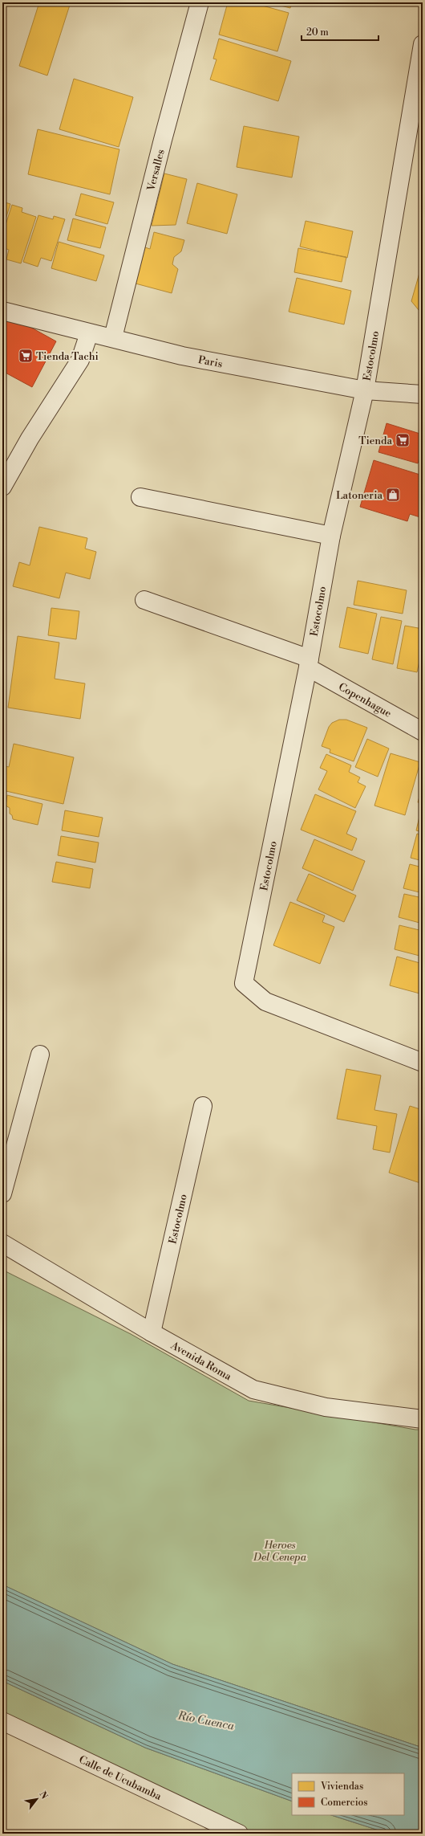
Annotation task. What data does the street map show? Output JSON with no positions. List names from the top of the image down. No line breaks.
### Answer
{"streets":{"street":["Versalles","Estocolmo","Paris","Copenhague","Avenida Roma","Calle de Ucubamba"]},"crossings":[["Versalles","Paris"],["Estocolmo","Paris"],["Estocolmo","Copenhague"],["Estocolmo","Avenida Roma"]],"water":["Río Cuenca"],"parks":["Heroes Del Cenepa"],"places":{"supermarket":["Tienda Tachi","Tienda"],"shop":["Latoneria"]},"legend":["Viviendas","Comercios"],"scale_bar":"20 m","north":"top right"}
